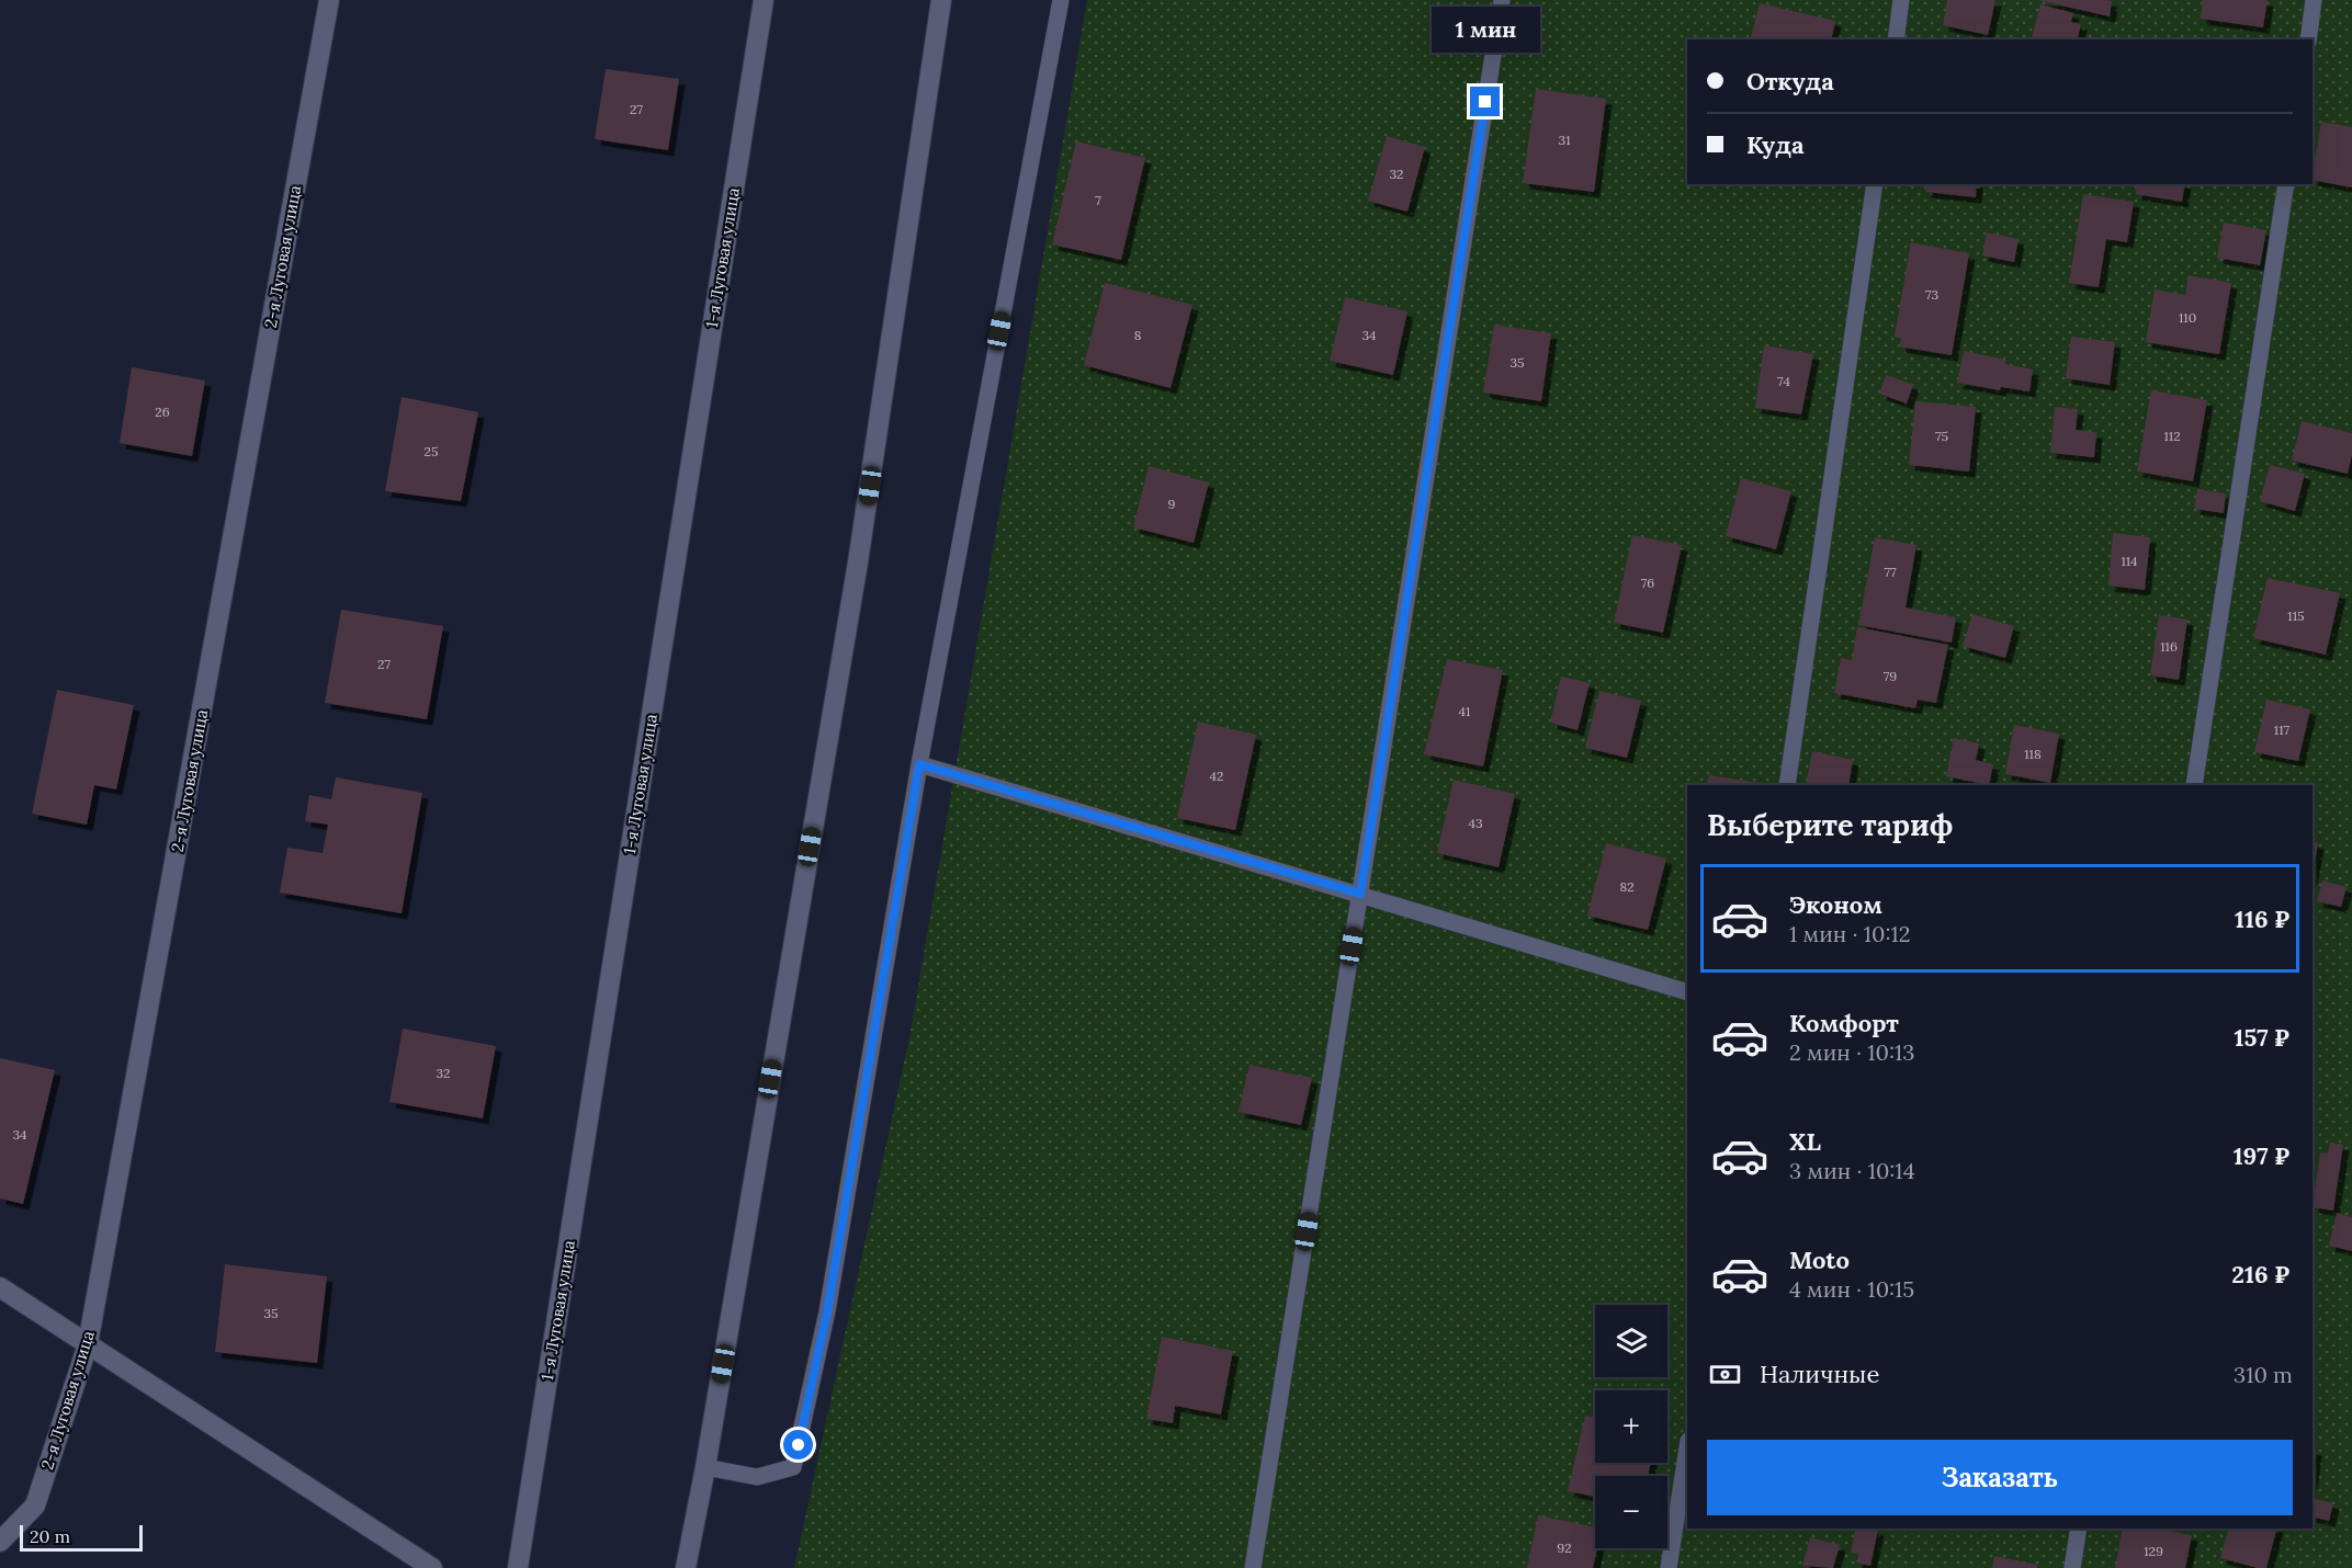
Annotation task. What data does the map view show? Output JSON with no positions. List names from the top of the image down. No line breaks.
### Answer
{"streets":{"street":["2-я Луговая улица","1-я Луговая улица"]},"house_numbers":["27","31","32","7","73","110","8","34","35","74","26","75","112","25","9","114","77","76","115","116","27","79","41","117","118","42","43","82","32","34","35","92","129"],"scale_bar":"20 m","page":{"bubble":"1 мин","banner":["Откуда","Куда"],"heading":"Выберите тариф","list":[{"name":"Эконом","note":"1 мин · 10:12","value":"116 ₽"},{"name":"Комфорт","note":"2 мин · 10:13","value":"157 ₽"},{"name":"XL","note":"3 мин · 10:14","value":"197 ₽"},{"name":"Moto","note":"4 мин · 10:15","value":"216 ₽"}],"map_buttons":["+","−"],"pay":["Наличные","310 m"],"buttons":"Заказать","scale":"20 m"}}
